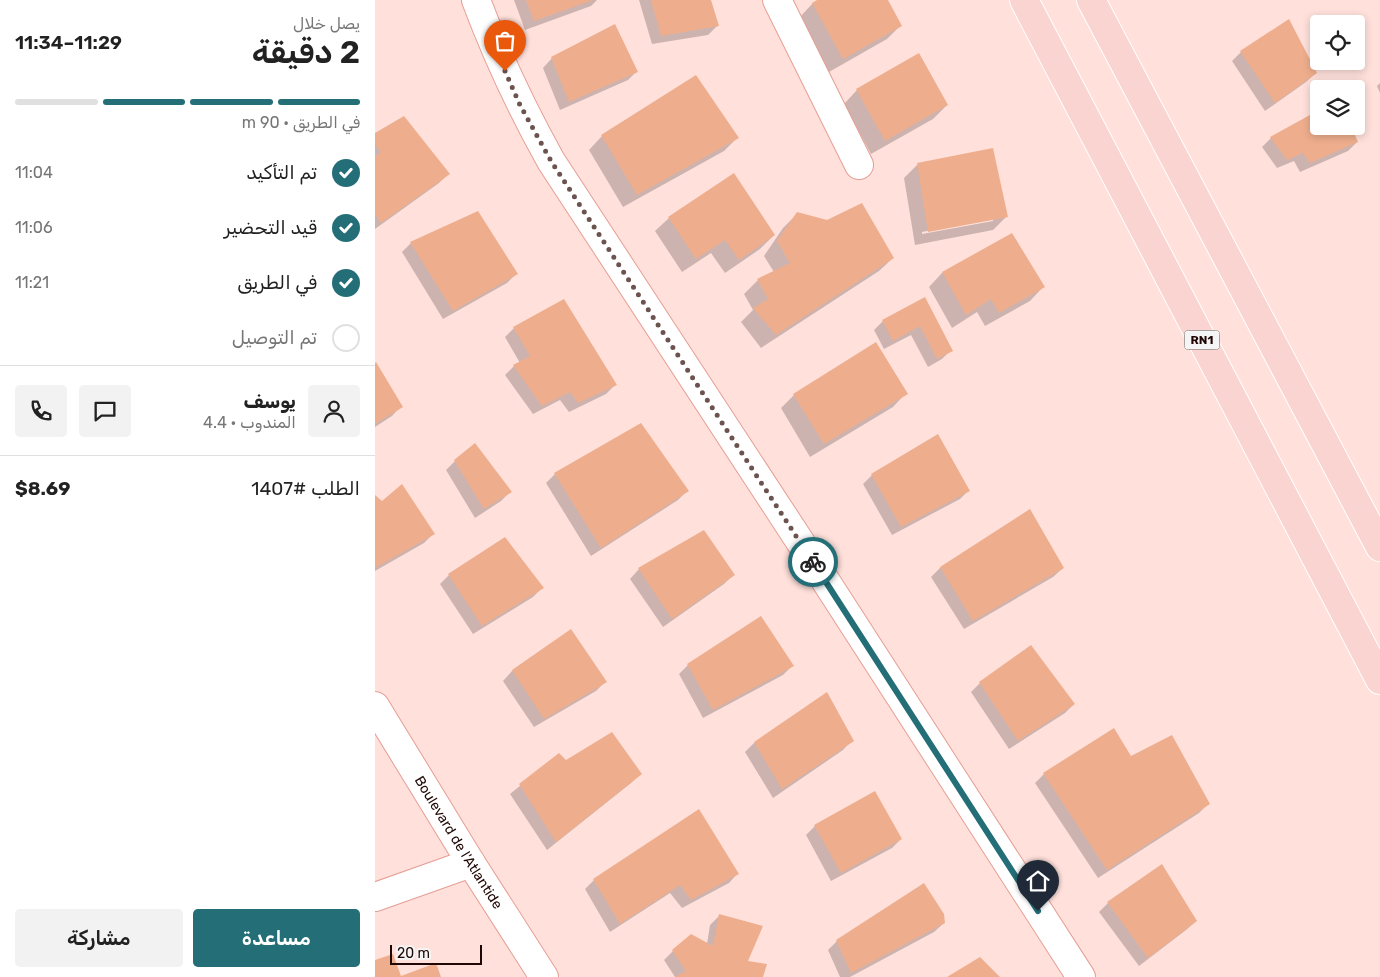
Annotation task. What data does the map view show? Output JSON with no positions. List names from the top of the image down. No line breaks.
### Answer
{"streets":{"highway":["RN1"],"street":["Boulevard de l'Atlantide"]},"scale_bar":"20 m","page":{"heading":["2 دقيقة","يصل خلال","11:29–11:34"],"panel":["يوسف","المندوب · 4.4","الطلب #1407","$8.69"],"bar":"في الطريق · 90 m","list":[["تم التأكيد","11:04"],["قيد التحضير","11:06"],["في الطريق","11:21"],"تم التوصيل"],"buttons":["مساعدة","مشاركة"],"scale":"20 m"}}
